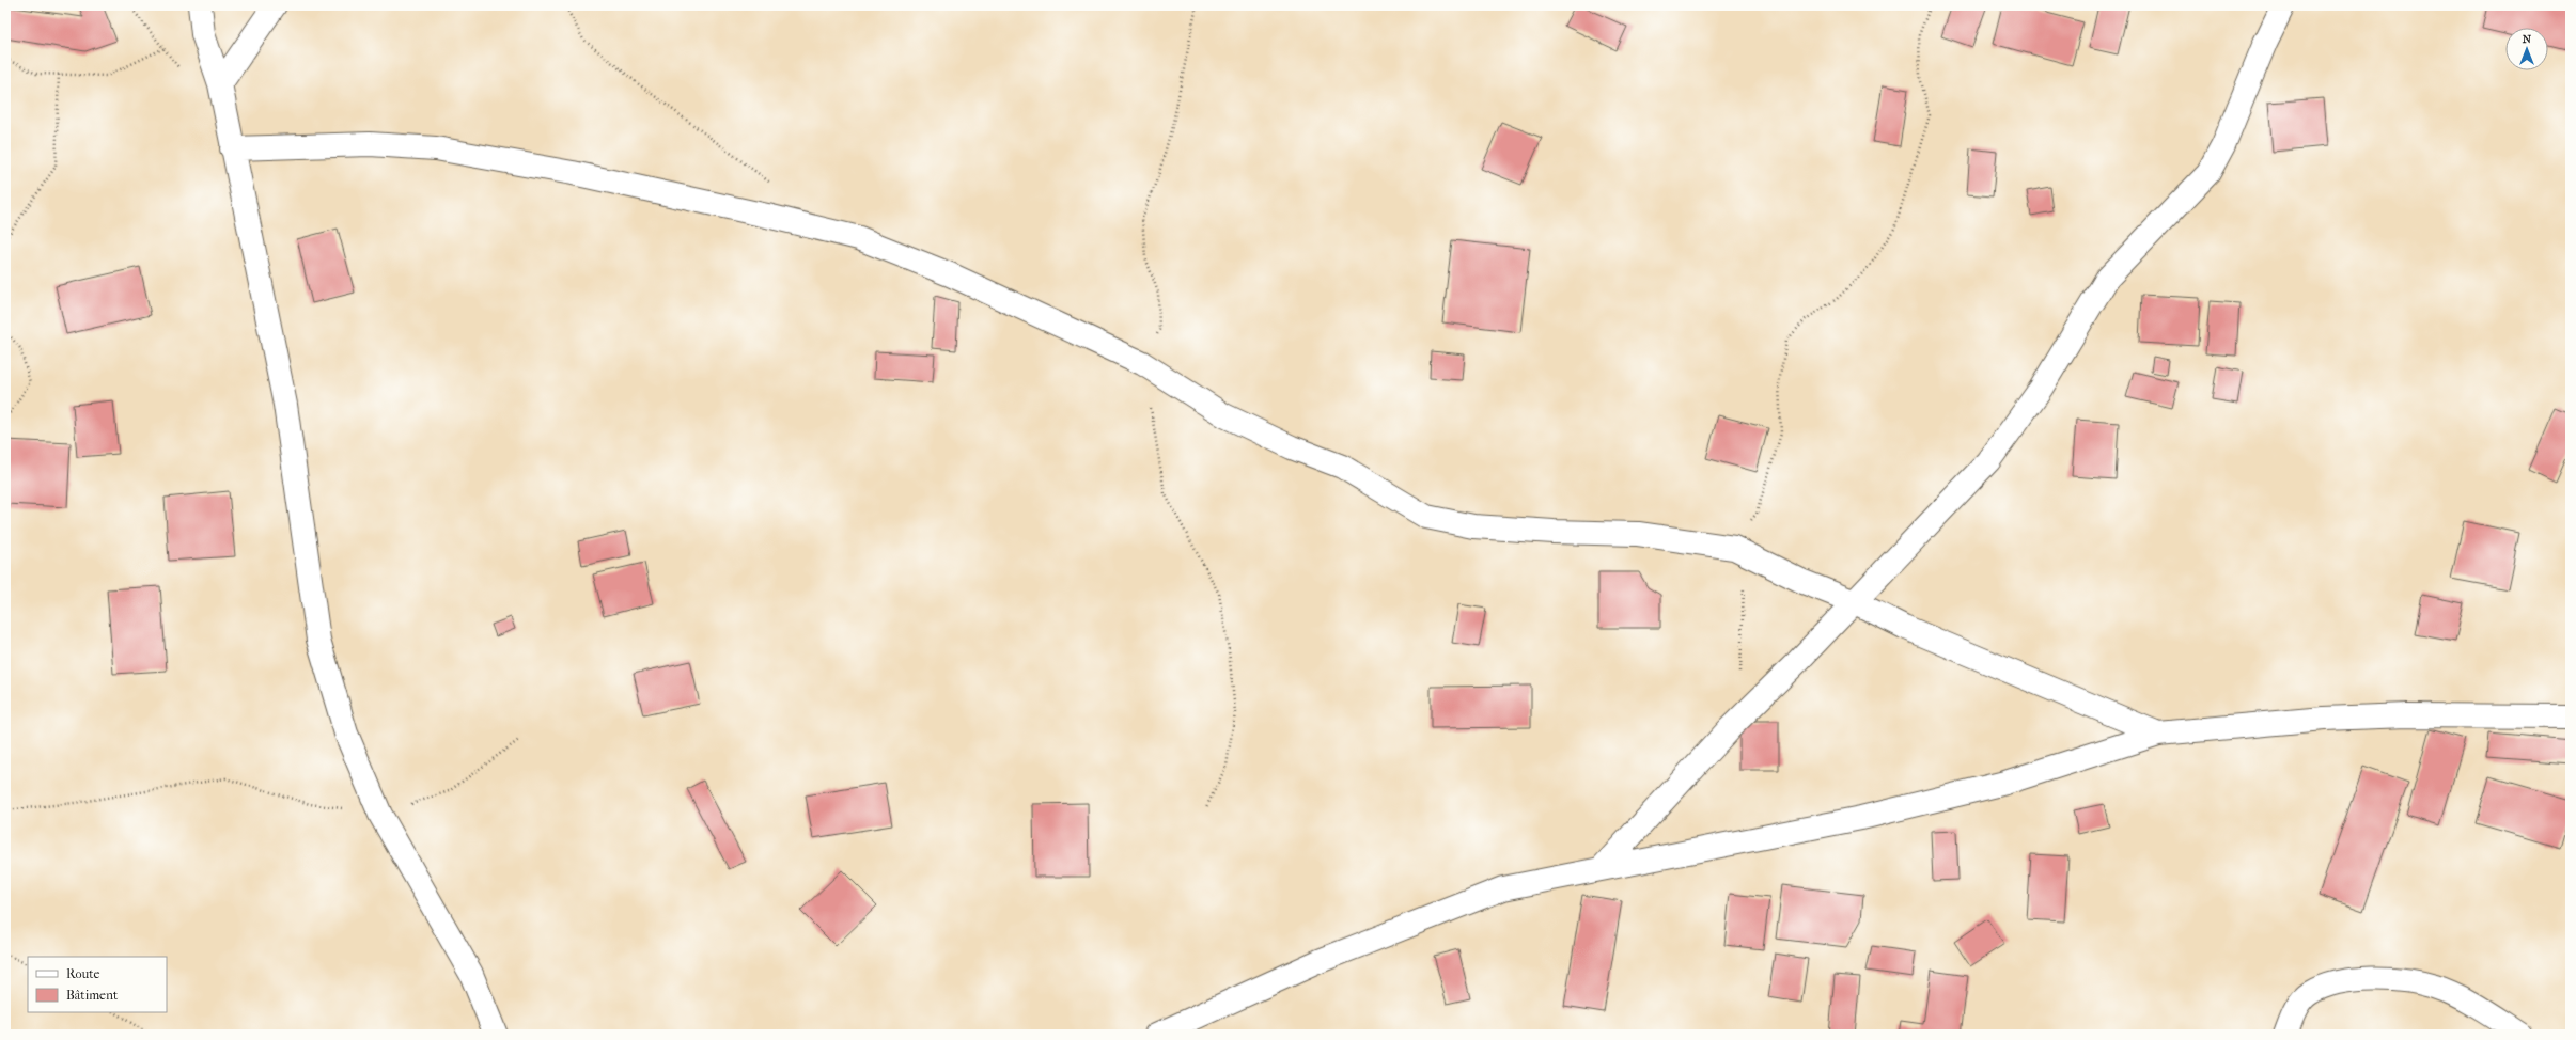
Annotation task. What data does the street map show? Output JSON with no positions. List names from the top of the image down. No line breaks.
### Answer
{"legend":["Route","Bâtiment"],"north":"top"}
